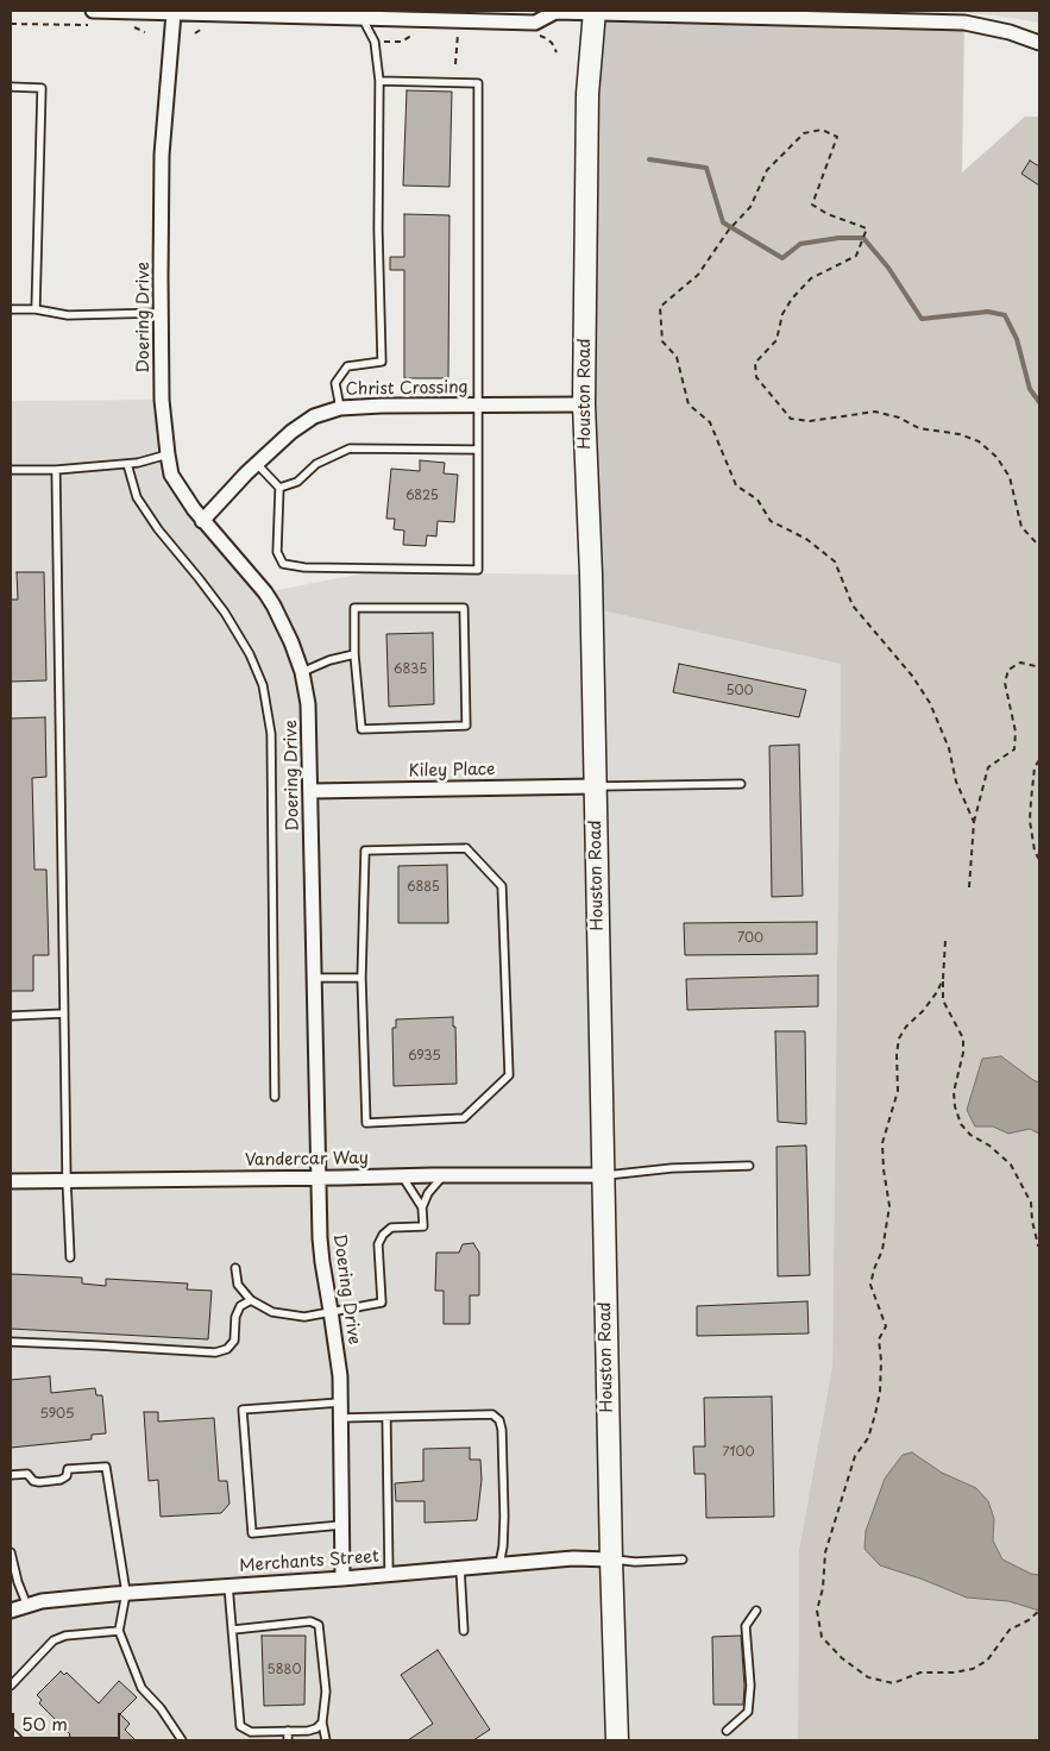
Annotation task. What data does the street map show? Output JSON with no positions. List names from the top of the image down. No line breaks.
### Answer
{"streets":{"main road":["Houston Road"],"street":["Doering Drive","Christ Crossing","Kiley Place","Vandercar Way","Merchants Street"]},"crossings":[["Doering Drive","Christ Crossing"],["Doering Drive","Kiley Place"],["Doering Drive","Vandercar Way"],["Doering Drive","Merchants Street"],["Christ Crossing","Houston Road"],["Houston Road","Kiley Place"],["Houston Road","Vandercar Way"],["Houston Road","Merchants Street"]],"house_numbers":["6825","6835","500","6885","700","6935","5905","7100","5880"],"scale_bar":"50 m"}
